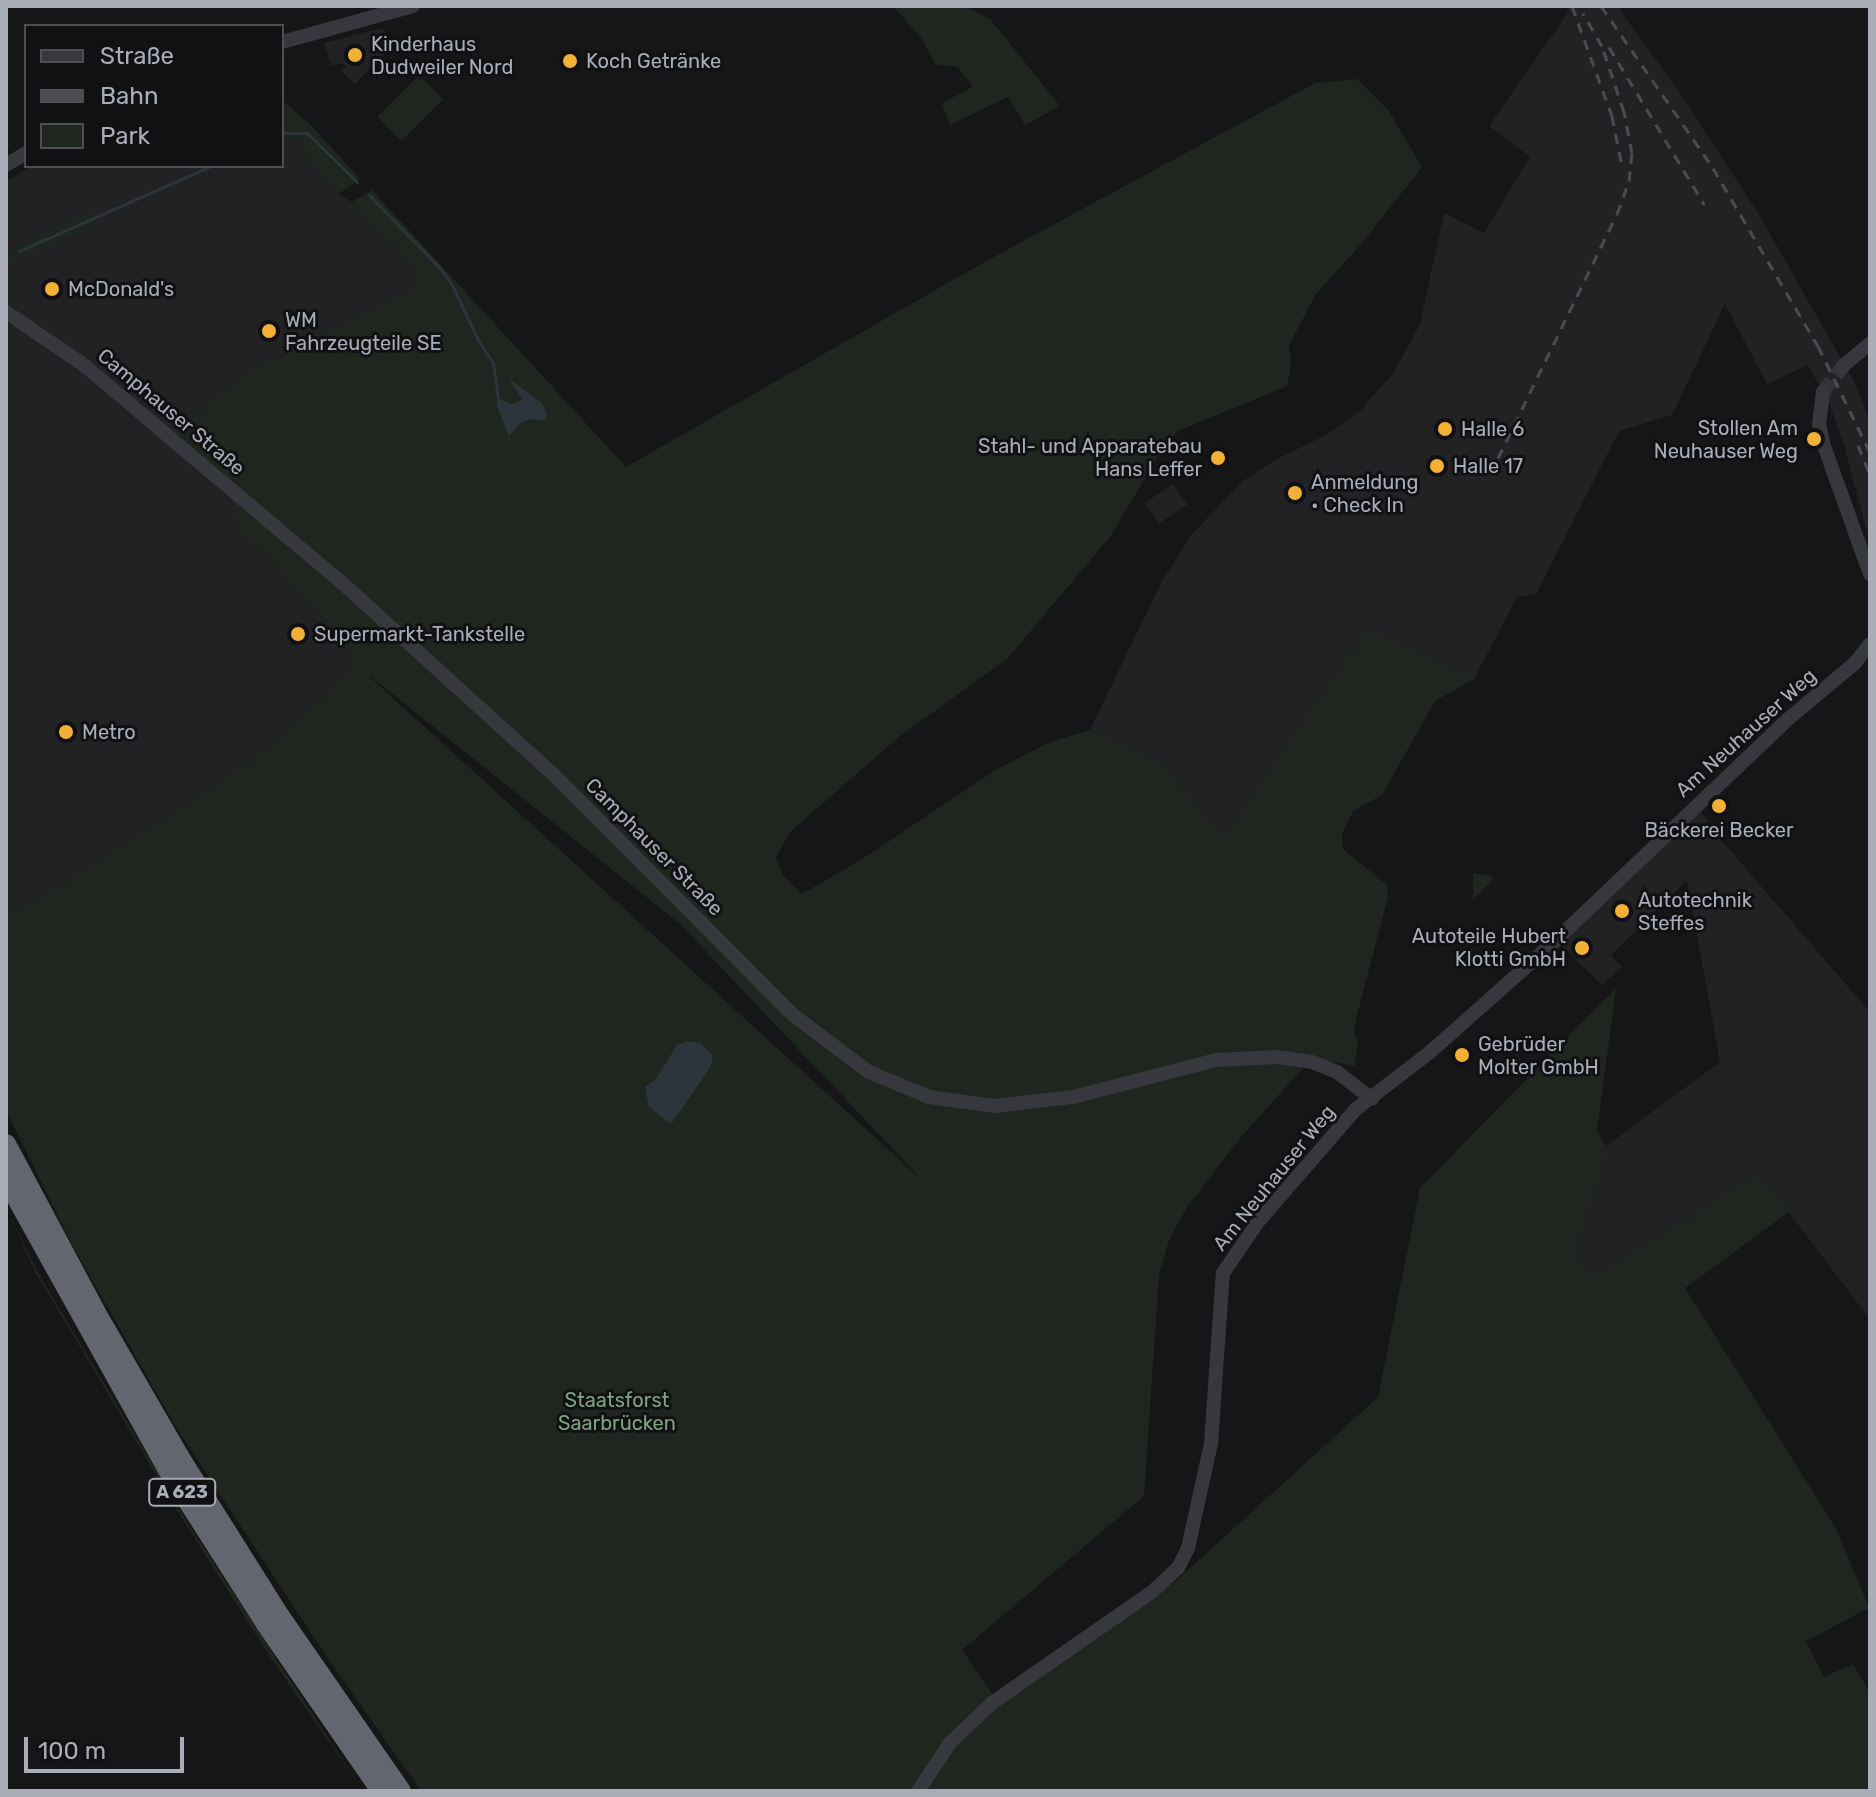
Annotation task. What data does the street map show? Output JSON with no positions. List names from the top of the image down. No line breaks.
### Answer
{"streets":{"highway":["A 623"],"street":["Camphauser Straße","Am Neuhauser Weg"]},"crossings":[["Camphauser Straße","Am Neuhauser Weg"]],"parks":["Staatsforst Saarbrücken"],"places":["Kinderhaus Dudweiler Nord","Koch Getränke","McDonald's","WM Fahrzeugteile SE","Halle 6","Stollen Am Neuhauser Weg","Stahl- und Apparatebau Hans Leffer","Halle 17","Anmeldung • Check In","Supermarkt-Tankstelle","Metro","Bäckerei Becker","Autotechnik Steffes","Autoteile Hubert Klotti GmbH","Gebrüder Molter GmbH"],"legend":["Straße","Bahn","Park"],"scale_bar":"100 m"}
